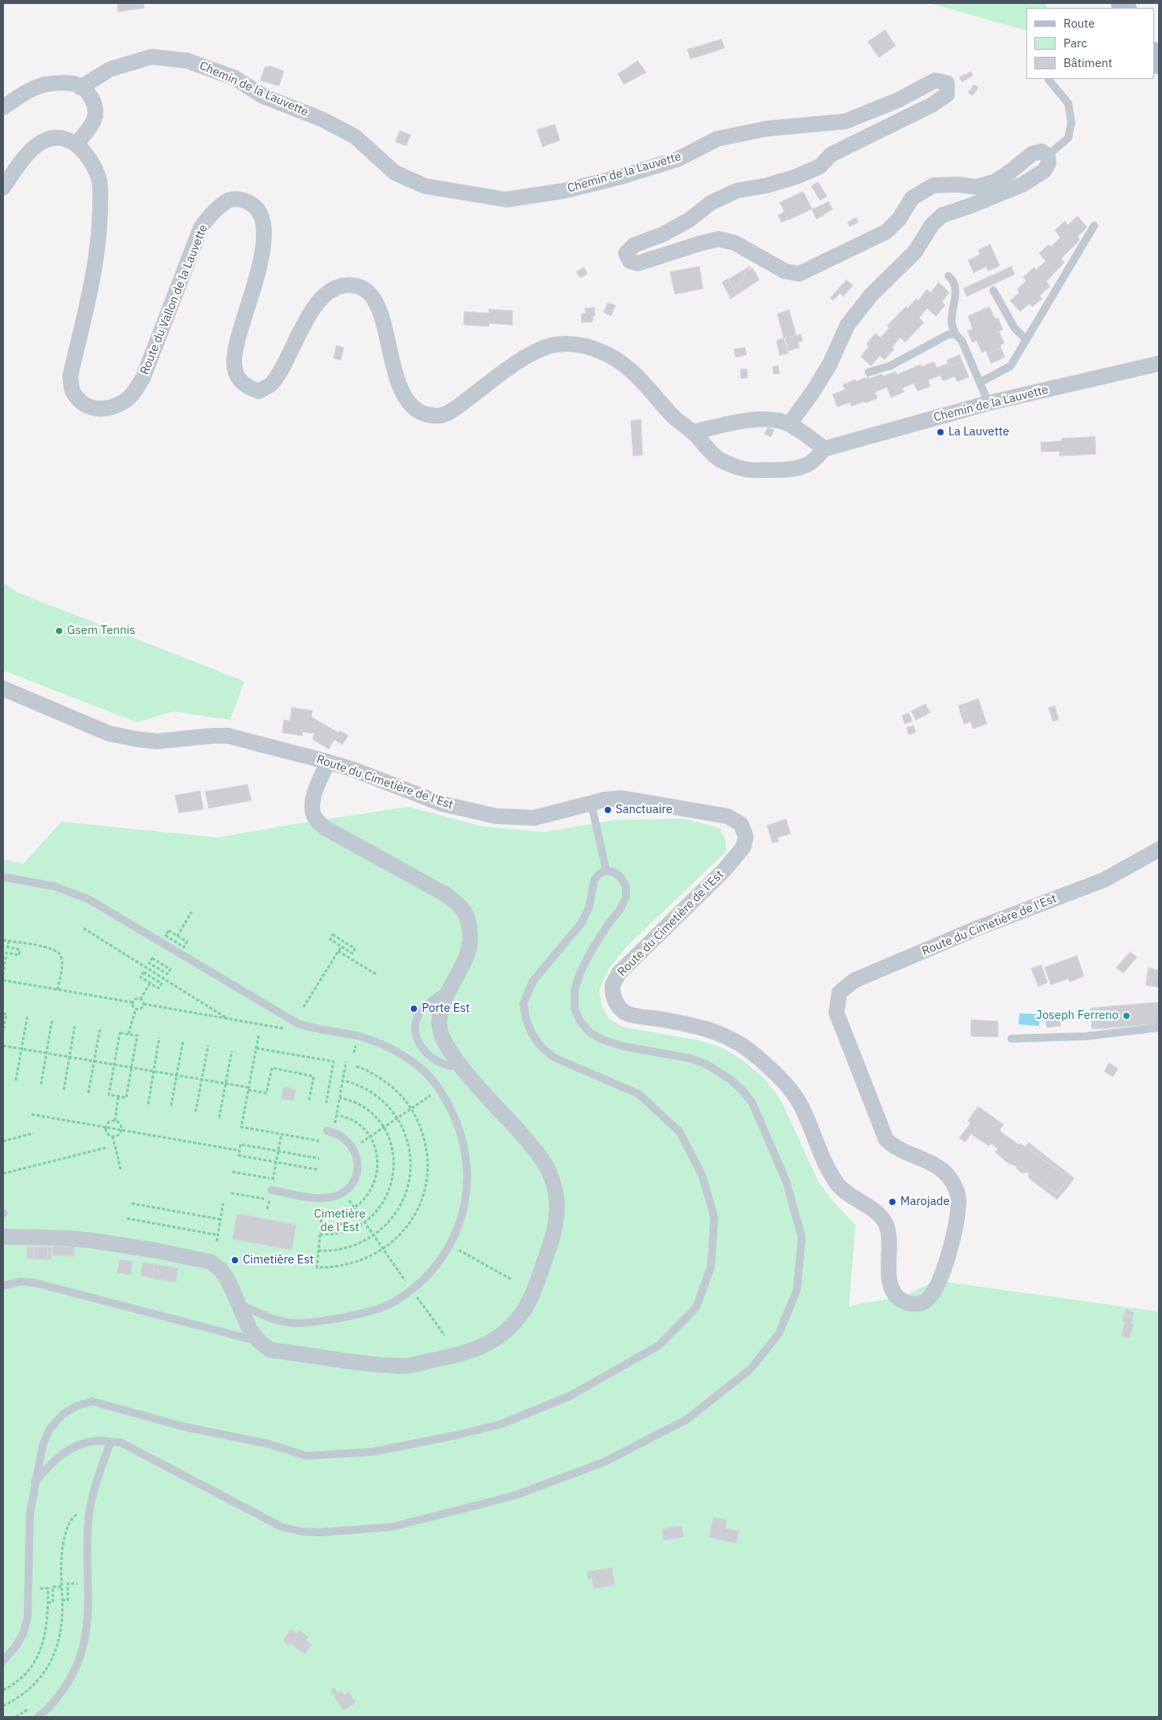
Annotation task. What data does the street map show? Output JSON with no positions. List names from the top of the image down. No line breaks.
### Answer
{"streets":{"street":["Chemin de la Lauvette","Route du Vallon de la Lauvette","Route du Cimetière de l'Est"]},"crossings":[["Chemin de la Lauvette","Route du Vallon de la Lauvette"]],"parks":["Cimetière de l'Est"],"places":["La Lauvette","Gsem Tennis","Sanctuaire","Porte Est","Joseph Ferreno","Marojade","Cimetière Est"],"legend":["Route","Parc","Bâtiment"]}
